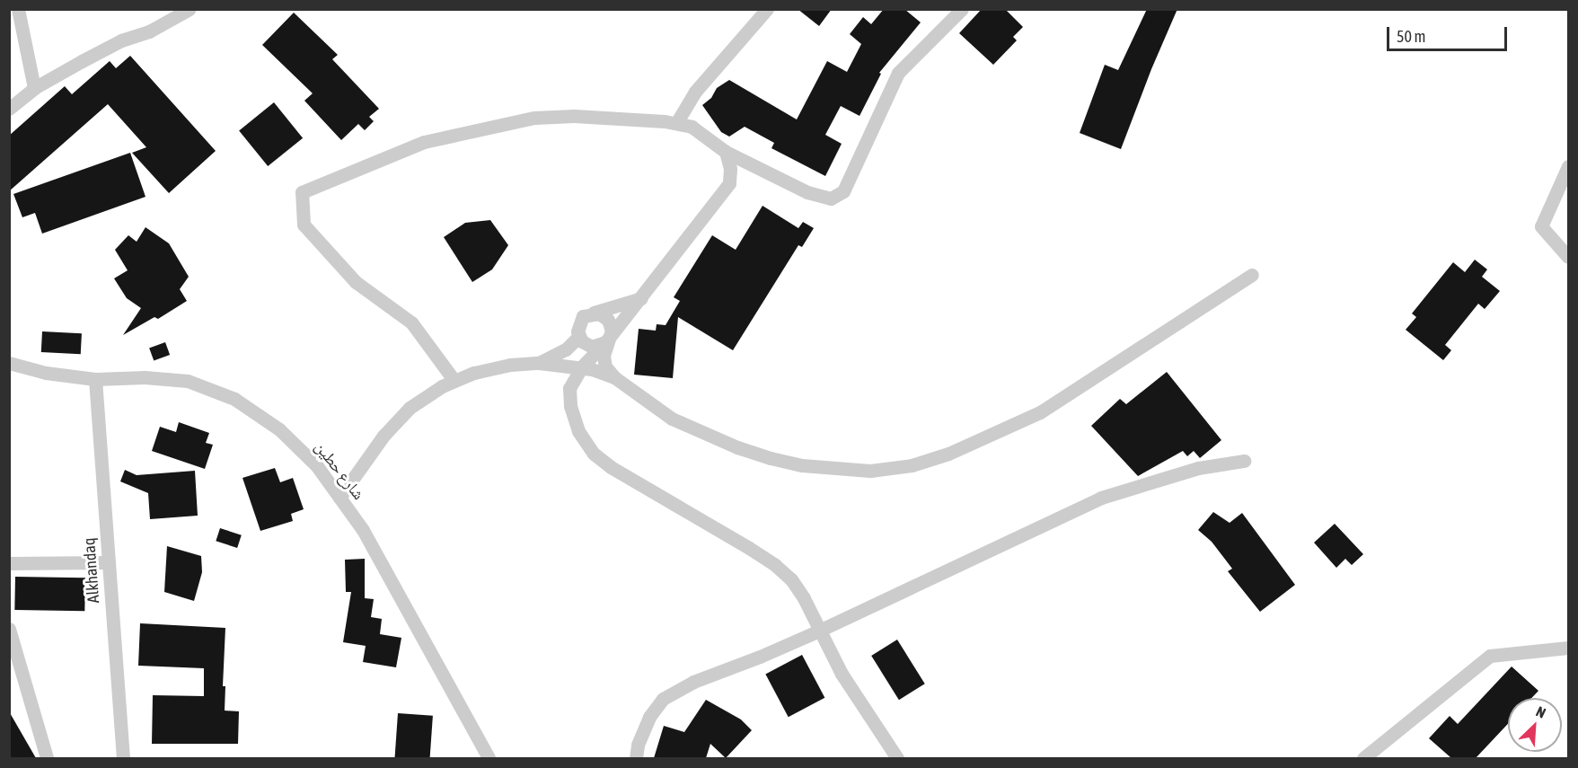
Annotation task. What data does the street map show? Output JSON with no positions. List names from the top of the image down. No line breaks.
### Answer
{"streets":{"street":["شارع حطين","Alkhandaq"]},"crossings":[["شارع حطين","Alkhandaq"]],"scale_bar":"50 m","north":"top right"}
